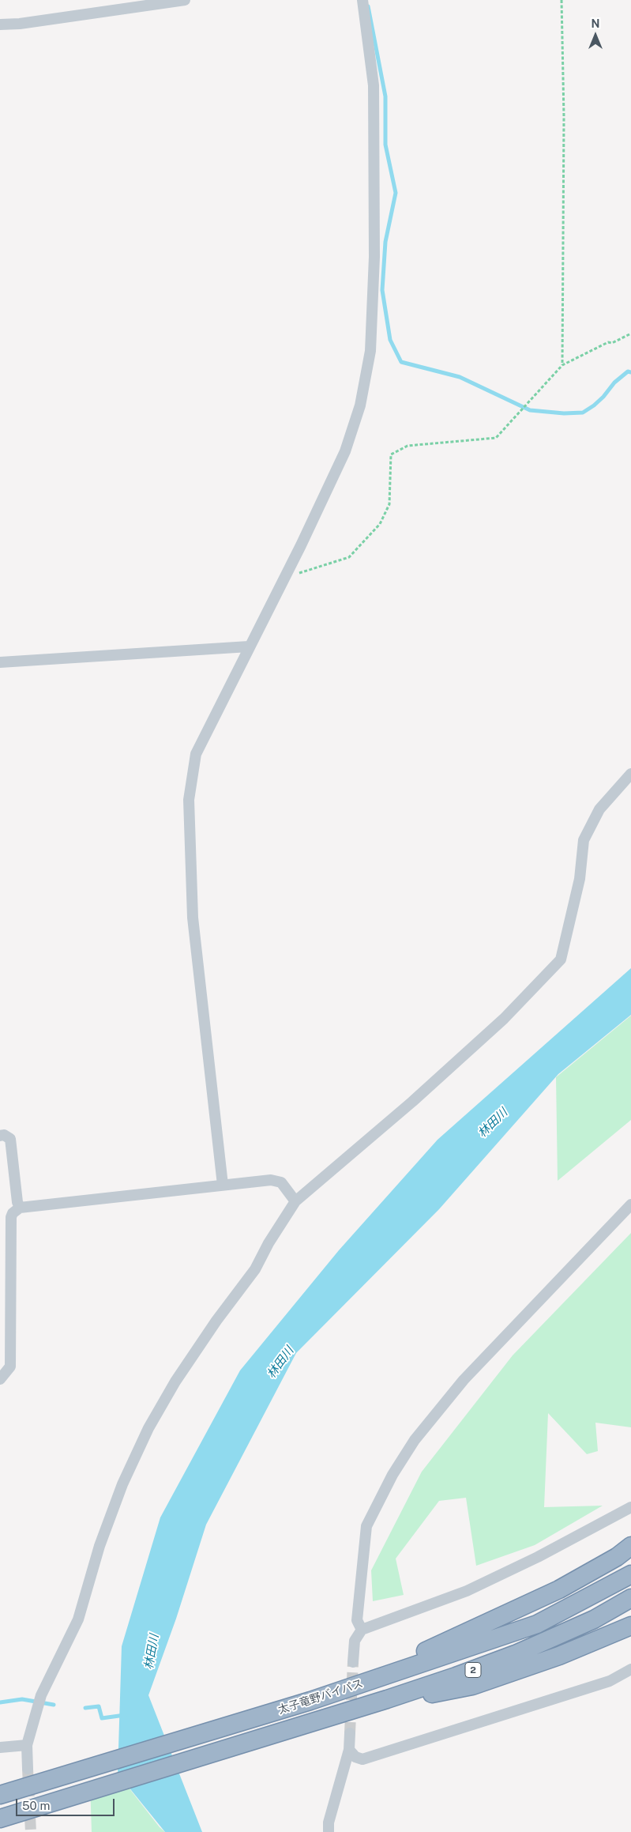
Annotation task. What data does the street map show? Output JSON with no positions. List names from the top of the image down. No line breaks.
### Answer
{"streets":{"highway":["2","太子竜野バイパス"]},"water":["林田川"],"scale_bar":"50 m","north":"top"}
